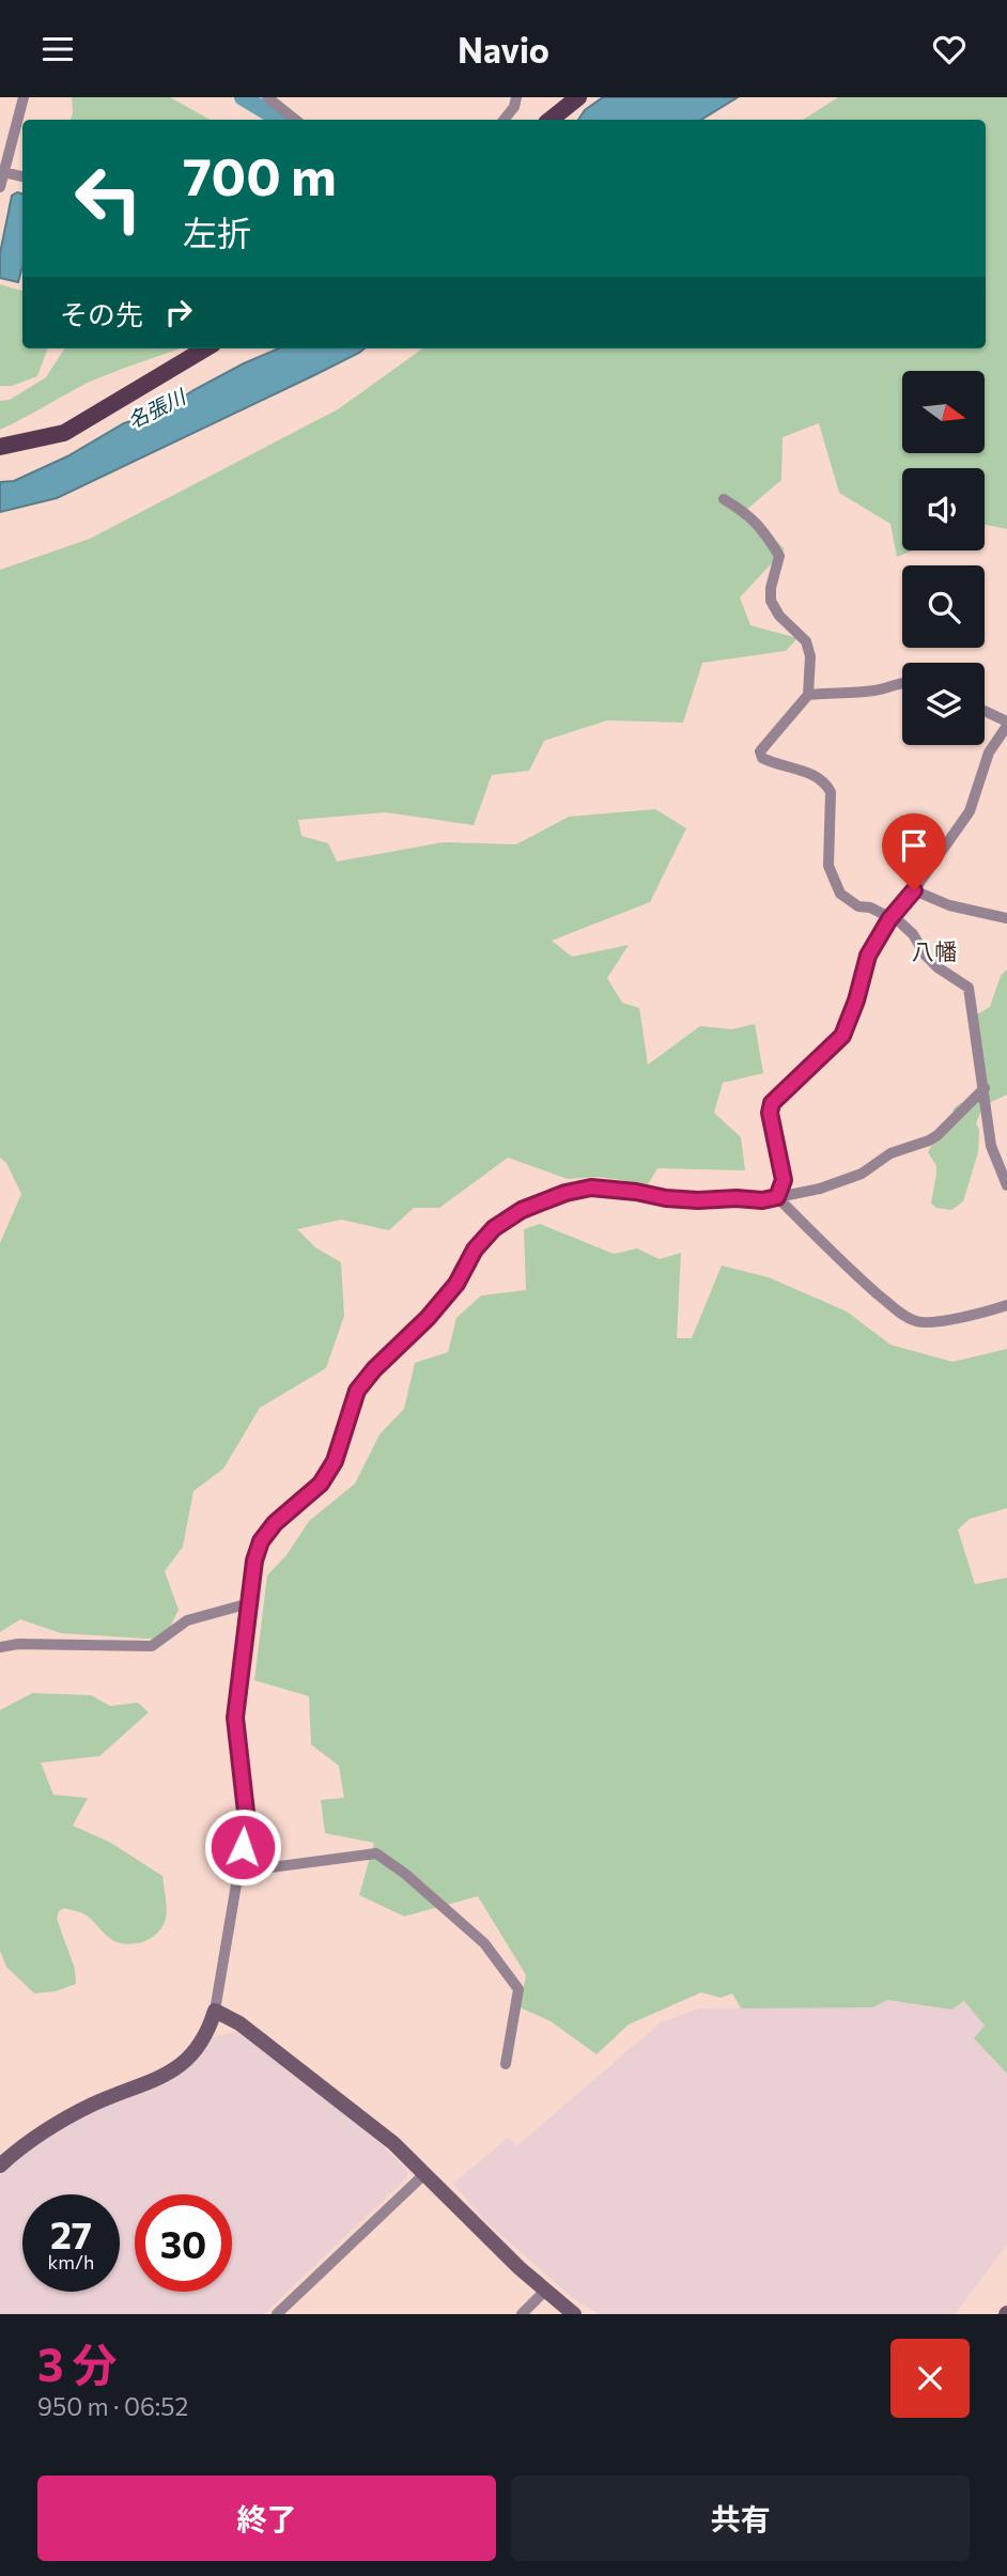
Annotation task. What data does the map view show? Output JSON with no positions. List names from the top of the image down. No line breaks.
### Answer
{"districts":["八幡"],"water":["名張川"],"north":"right","page":{"header":"Navio","turn":["700 m","左折"],"then":"その先","speed":"27 km/h","limit":"30","heading":["3 分","950 m · 06:52"],"buttons":["終了","共有"]}}
